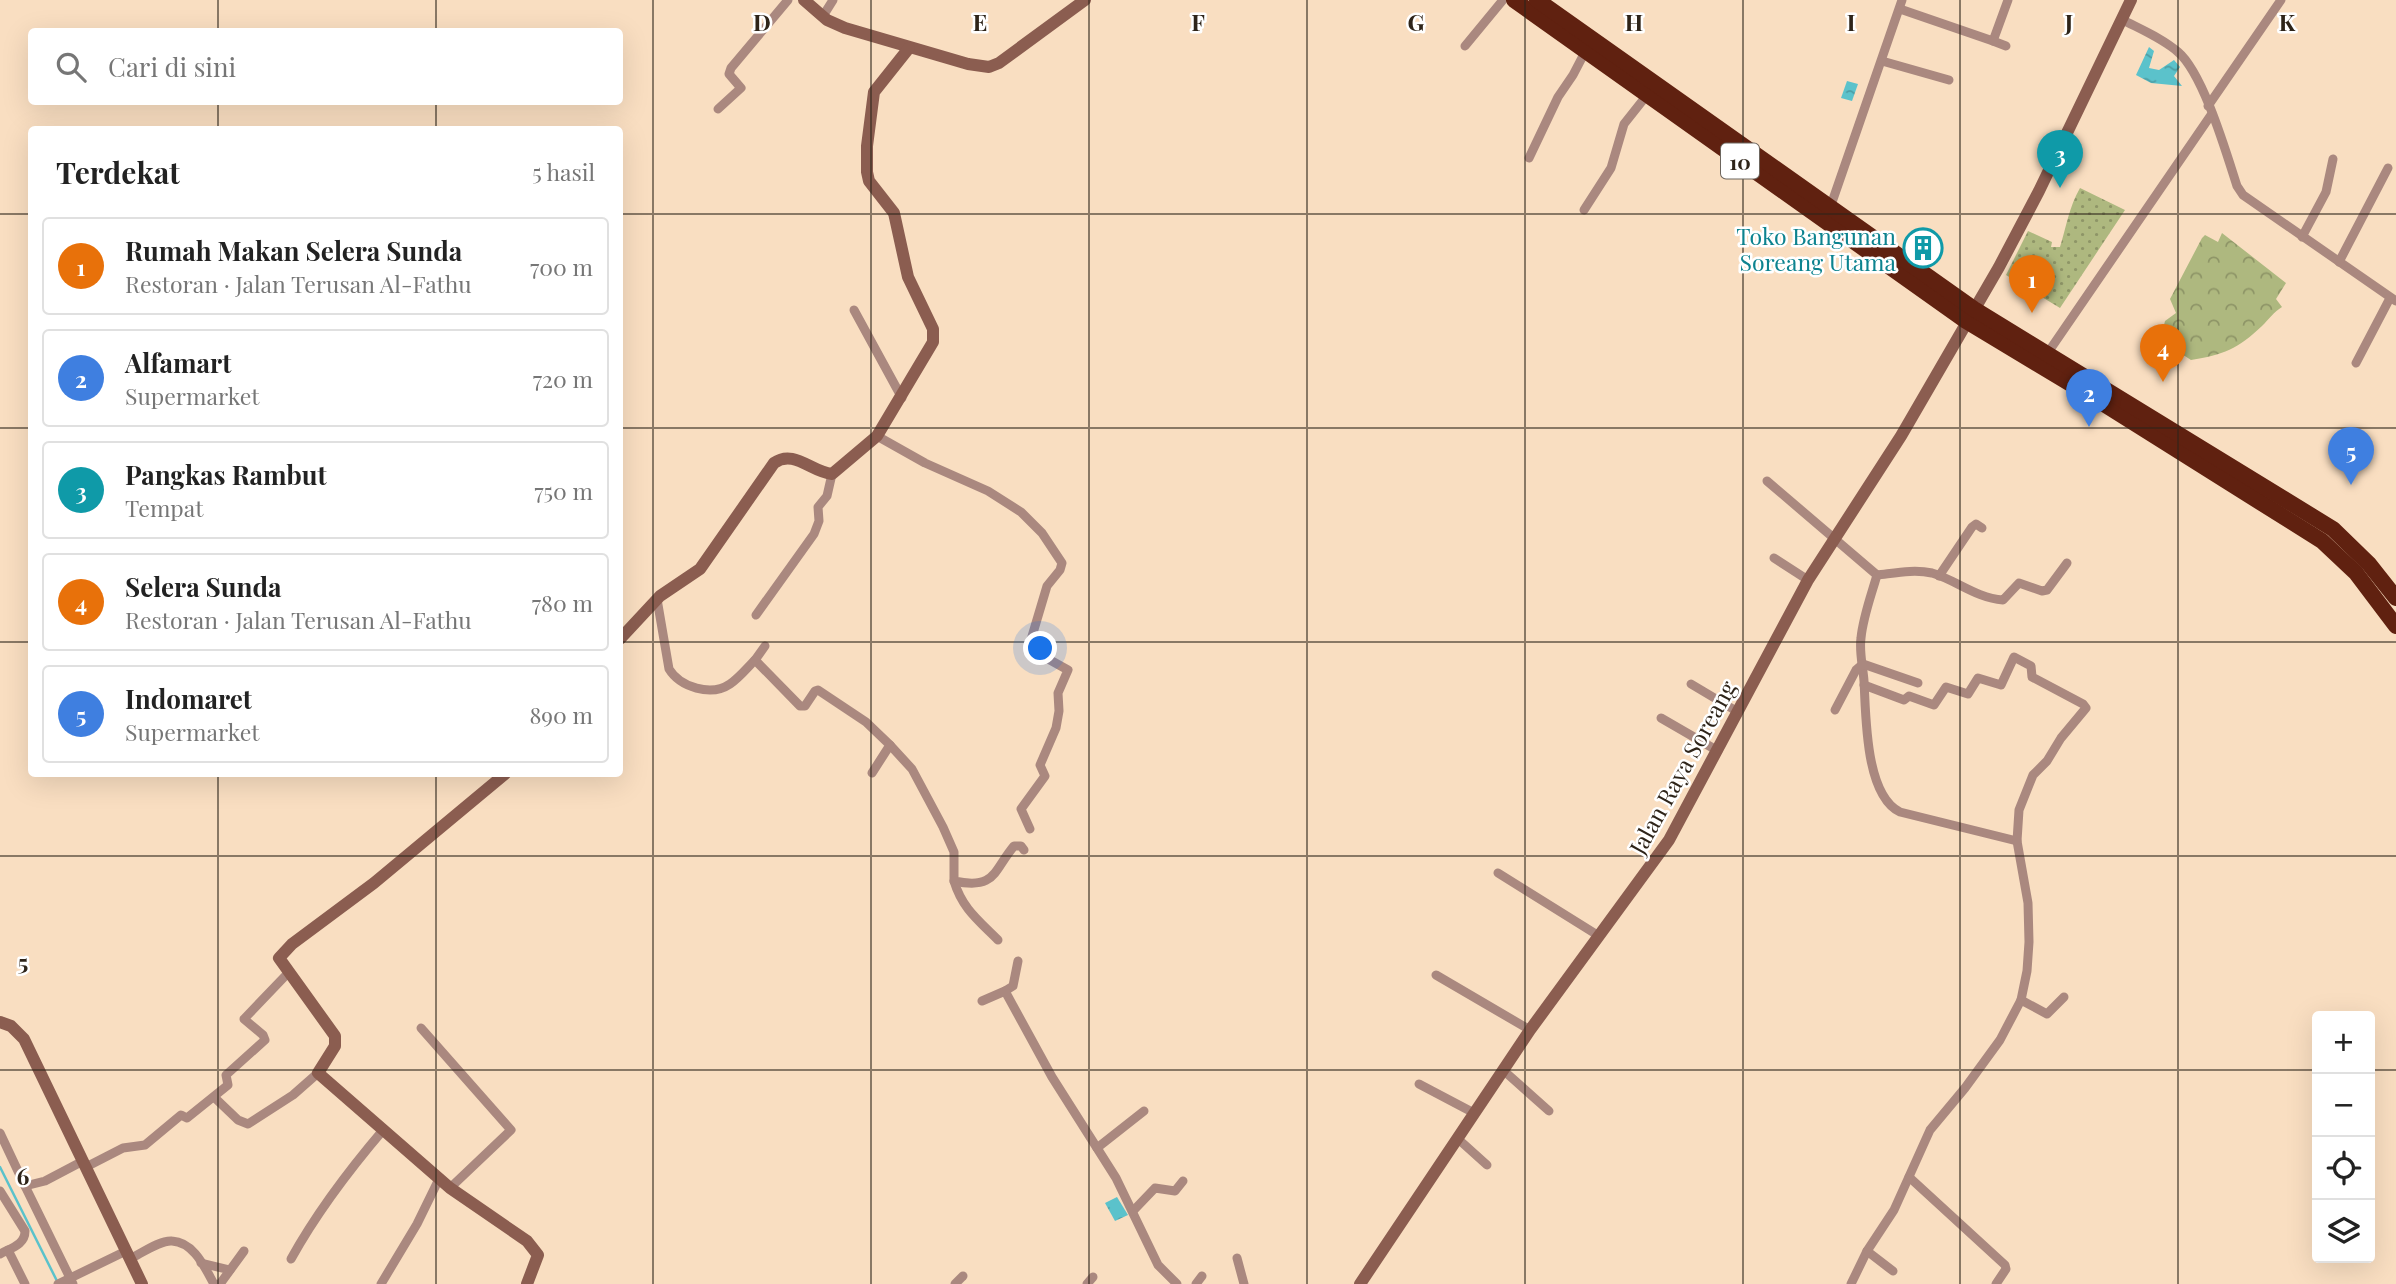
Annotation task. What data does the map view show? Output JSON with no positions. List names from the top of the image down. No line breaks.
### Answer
{"streets":{"highway":["10"],"street":["Jalan Raya Soreang"]},"crossings":[["10","Jalan Raya Soreang"]],"places":{"building":["Toko Bangunan Soreang Utama"]},"page":{"search":"Cari di sini","heading":["Terdekat","5 hasil"],"pins":["3","1","4","2","5"],"list":[{"mark":"1","name":"Rumah Makan Selera Sunda","note":"Restoran · Jalan Terusan Al-Fathu","value":"700 m"},{"mark":"2","name":"Alfamart","note":"Supermarket","value":"720 m"},{"mark":"3","name":"Pangkas Rambut","note":"Tempat","value":"750 m"},{"mark":"4","name":"Selera Sunda","note":"Restoran · Jalan Terusan Al-Fathu","value":"780 m"},{"mark":"5","name":"Indomaret","note":"Supermarket","value":"890 m"}],"map_buttons":["+","−"]},"grid":{"columns":["D","E","F","G","H","I","J","K"],"rows":["5","6"]}}
